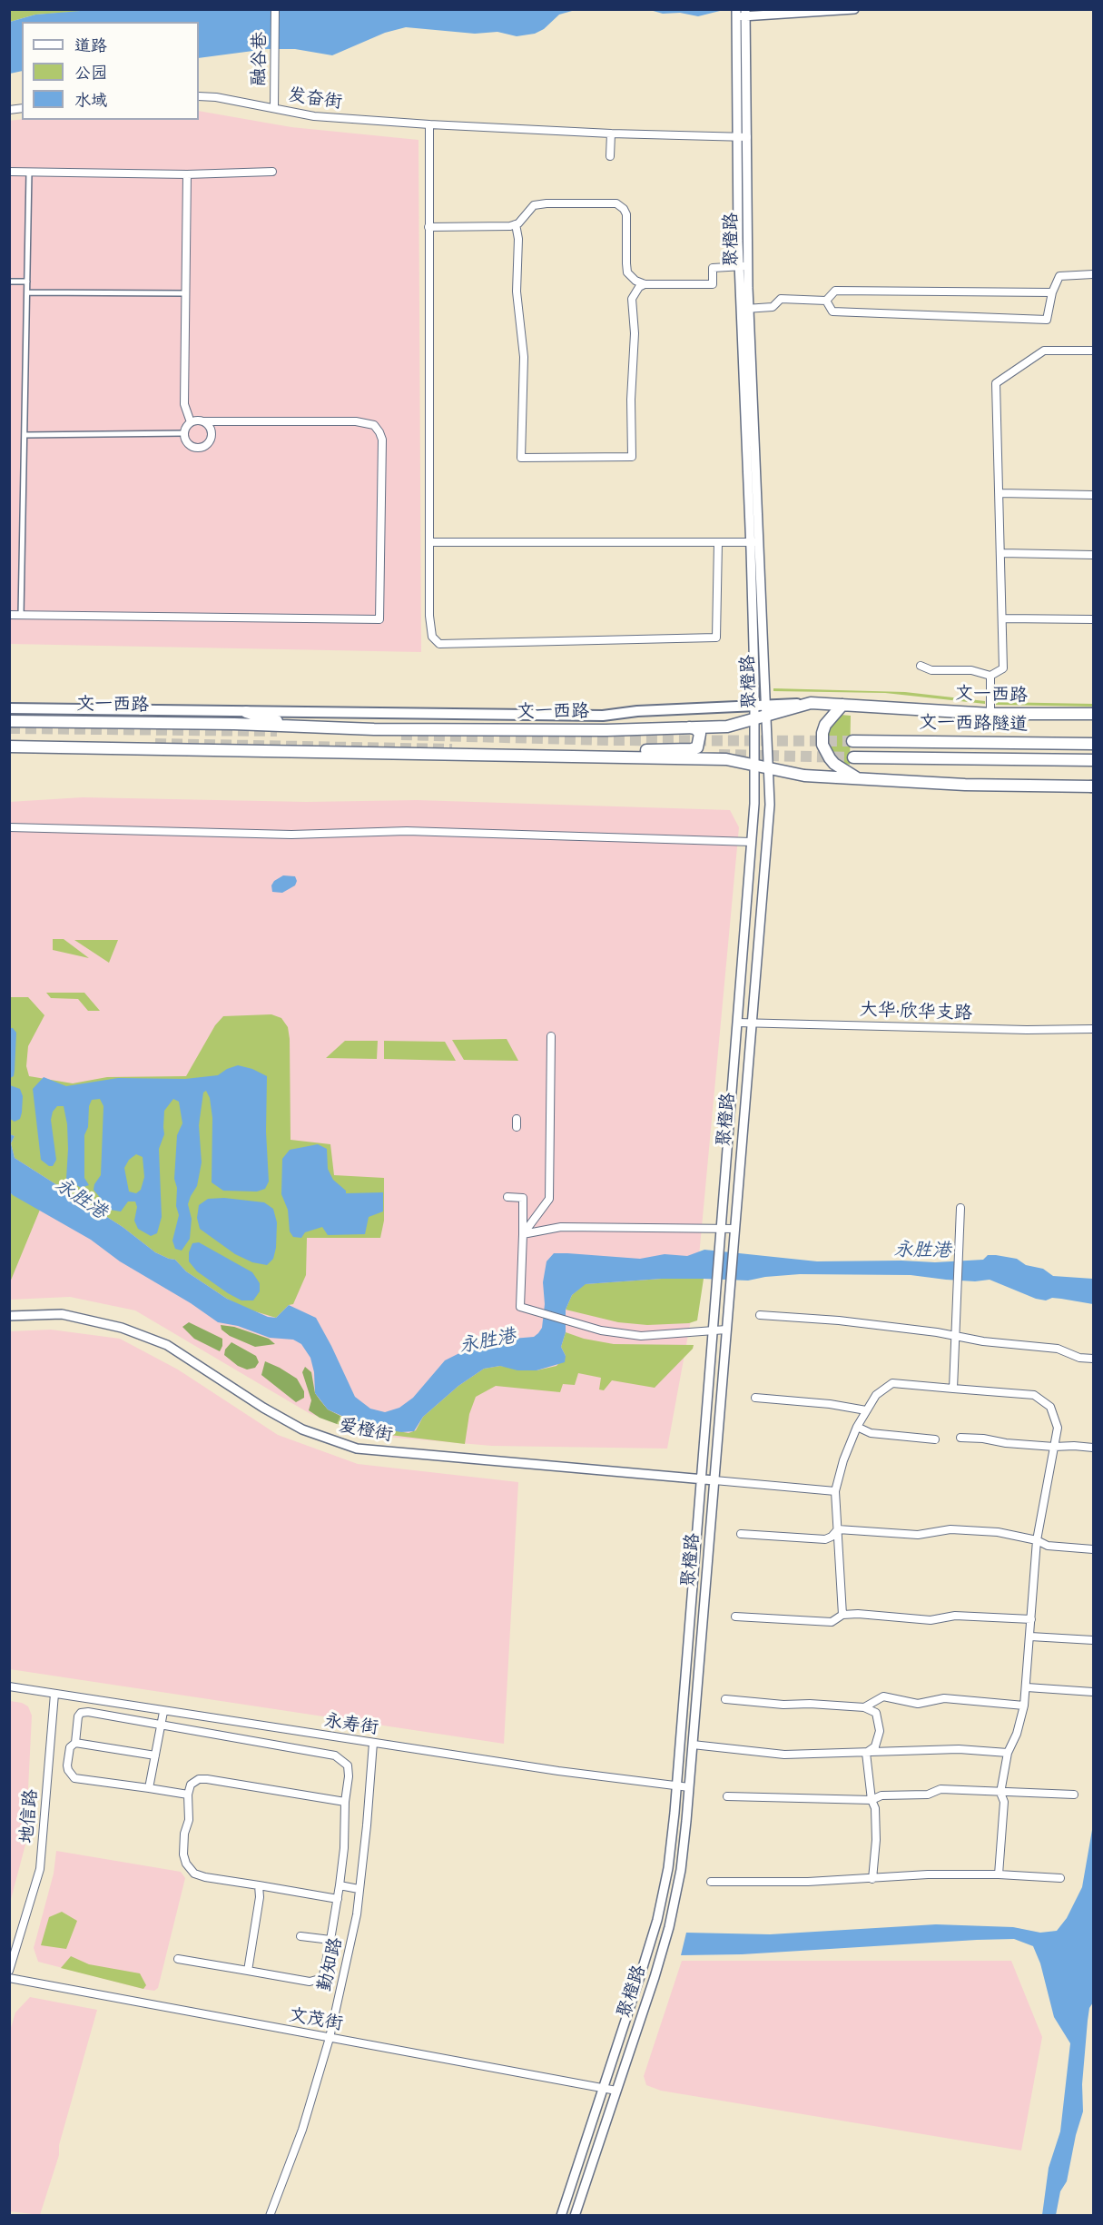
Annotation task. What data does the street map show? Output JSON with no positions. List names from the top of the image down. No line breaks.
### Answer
{"streets":{"main road":["文一西路","文一西路隧道"],"street":["融谷巷","发奋街","聚橙路","大华·欣华支路","爱橙街","永寿街","地信路","勤知路","文茂街"]},"crossings":[["融谷巷","发奋街"],["发奋街","聚橙路"],["聚橙路","文一西路"],["聚橙路","大华·欣华支路"],["聚橙路","爱橙街"],["聚橙路","永寿街"],["聚橙路","文茂街"],["永寿街","地信路"],["永寿街","勤知路"],["勤知路","文茂街"]],"water":["永胜港"],"legend":["道路","公园","水域"]}
